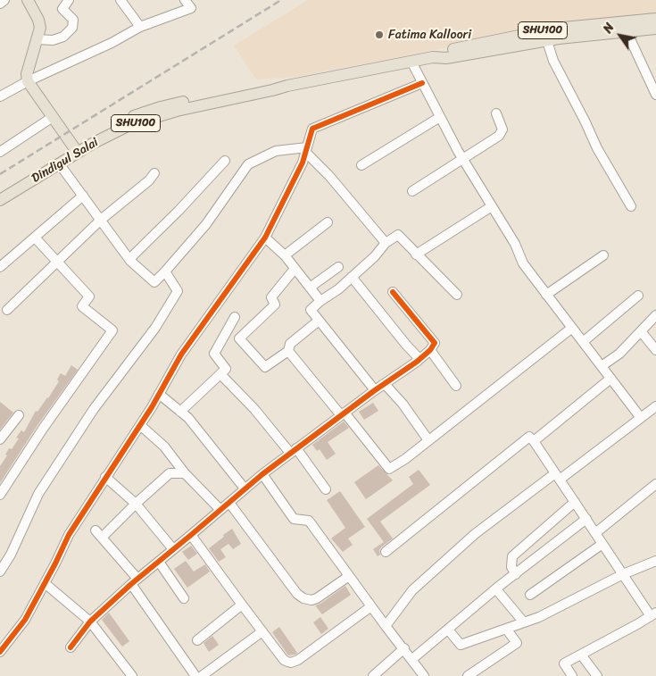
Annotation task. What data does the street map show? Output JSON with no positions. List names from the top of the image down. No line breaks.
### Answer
{"streets":{"main road":["SHU100","Dindigul Salai"]},"places":["Fatima Kalloori"],"north":"top left"}
